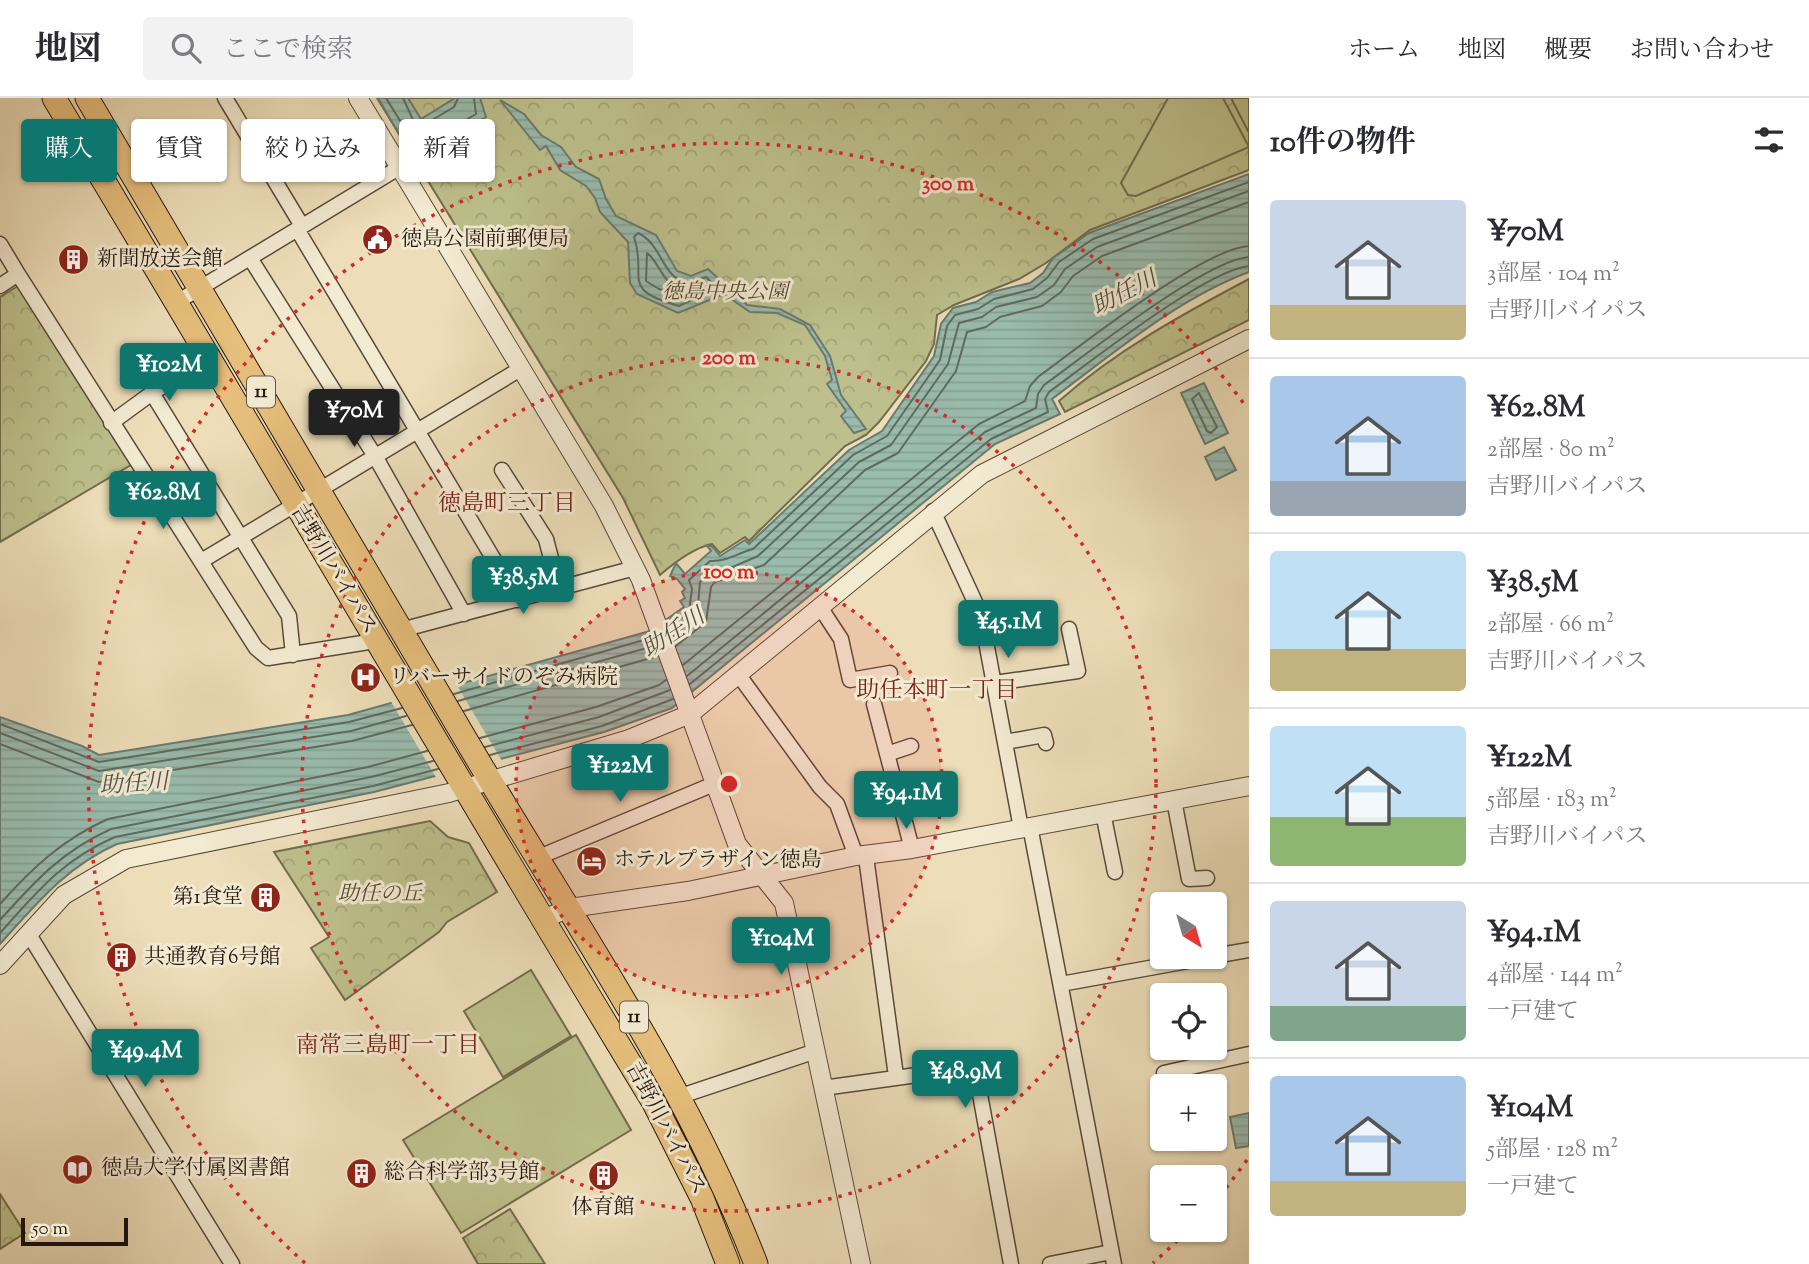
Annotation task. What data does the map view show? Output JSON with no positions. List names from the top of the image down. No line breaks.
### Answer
{"streets":{"highway":["11","吉野川バイパス"]},"districts":["徳島町三丁目","助任本町一丁目","南常三島町一丁目"],"water":["助任川"],"parks":["徳島中央公園","助任の丘"],"places":{"public building":["徳島公園前郵便局"],"building":["新聞放送会館","第1食堂","共通教育6号館","総合科学部3号館","体育館"],"hospital":["リバーサイドのぞみ病院"],"hotel":["ホテルプラザイン徳島"],"library":["徳島大学付属図書館"]},"scale_bar":"50 m","north":"bottom right","page":{"header":"地図","search":"ここで検索","nav":["ホーム","地図","概要","お問い合わせ"],"heading":"10件の物件","chip":["購入","賃貸","絞り込み","新着"],"list":[{"name":"¥70M","note":"3部屋 · 104 m² · 吉野川バイパス"},{"name":"¥62.8M","note":"2部屋 · 80 m² · 吉野川バイパス"},{"name":"¥38.5M","note":"2部屋 · 66 m² · 吉野川バイパス"},{"name":"¥122M","note":"5部屋 · 183 m² · 吉野川バイパス"},{"name":"¥94.1M","note":"4部屋 · 144 m² · 一戸建て"},{"name":"¥104M","note":"5部屋 · 128 m² · 一戸建て"}],"price":["¥102M","¥70M","¥62.8M","¥38.5M","¥45.1M","¥122M","¥94.1M","¥104M","¥49.4M","¥48.9M"],"map_buttons":["+","−"],"scale":"50 m"},"rings":["300 m","200 m","100 m"]}
